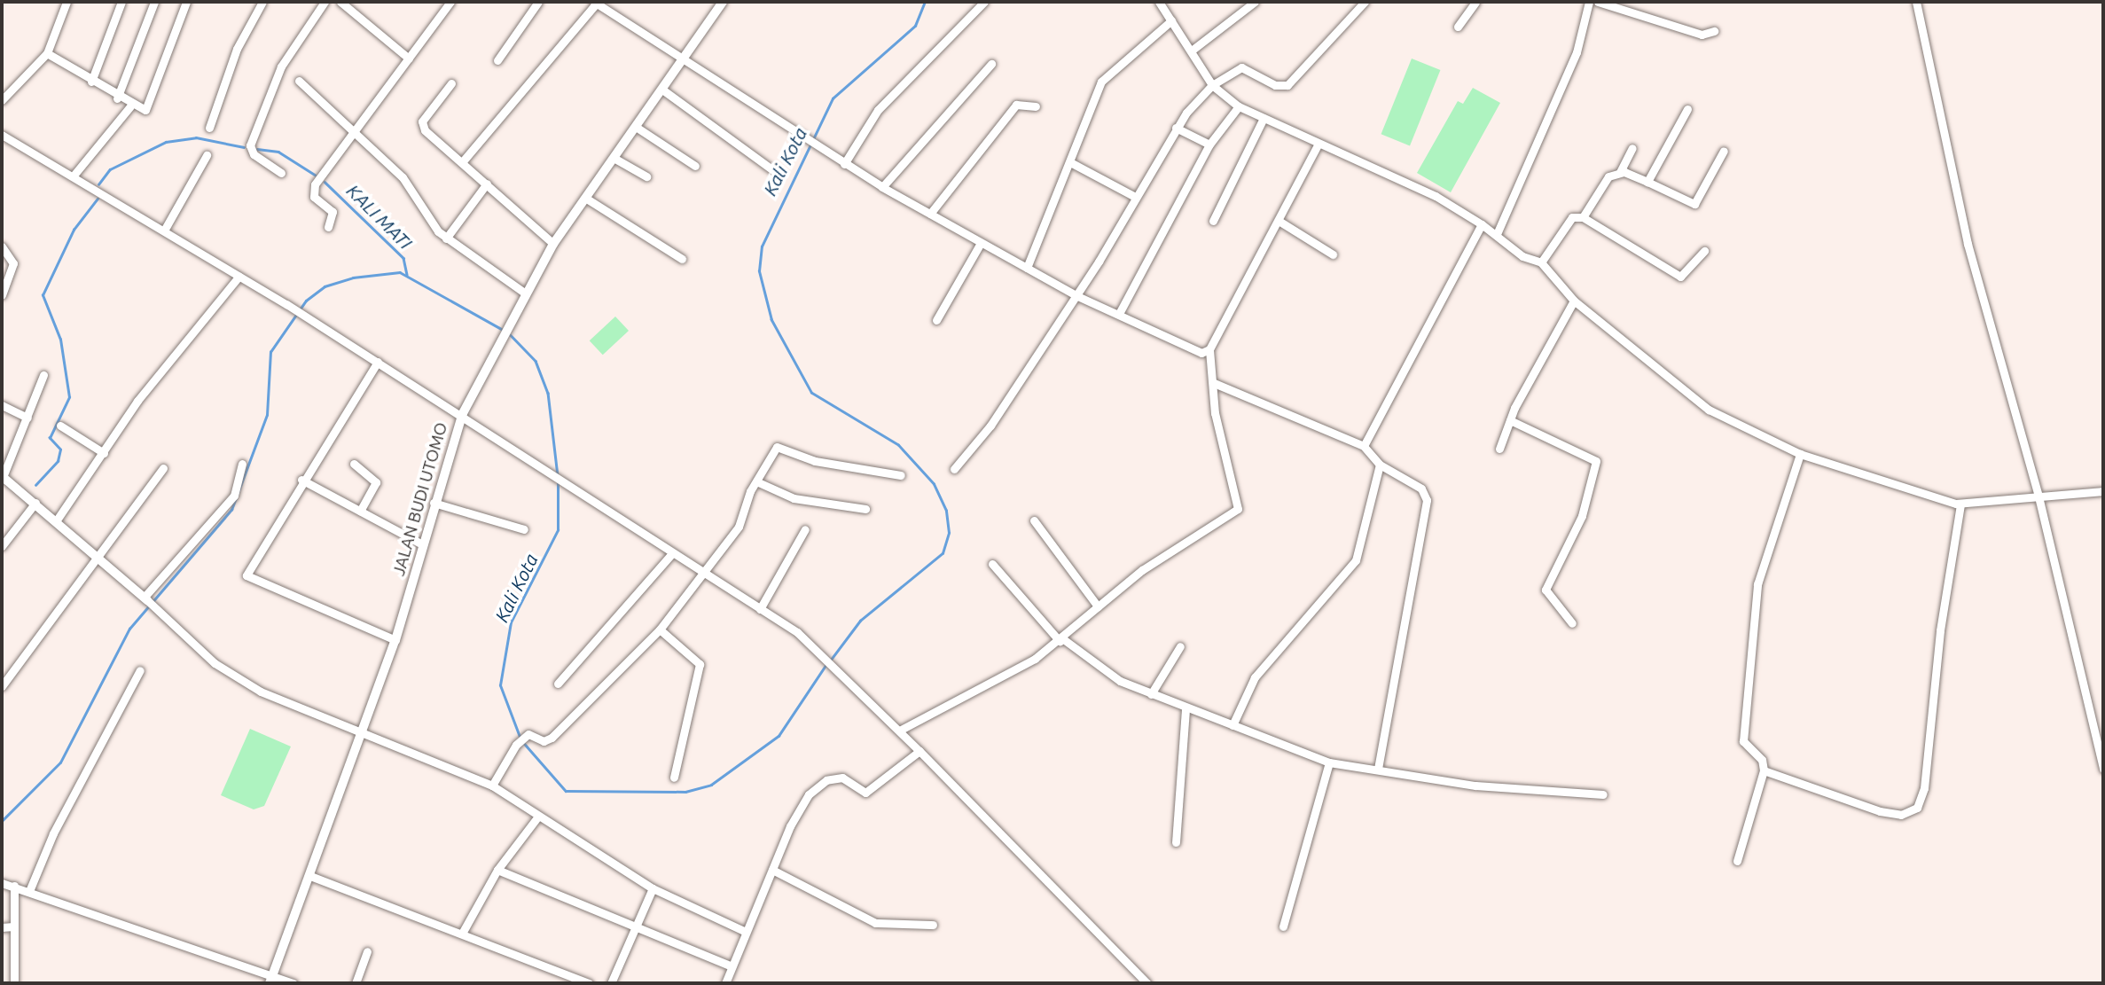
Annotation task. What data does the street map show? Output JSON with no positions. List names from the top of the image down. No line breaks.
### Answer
{"streets":{"street":["JALAN BUDI UTOMO"]},"water":["Kali Kota","KALI MATI"]}
